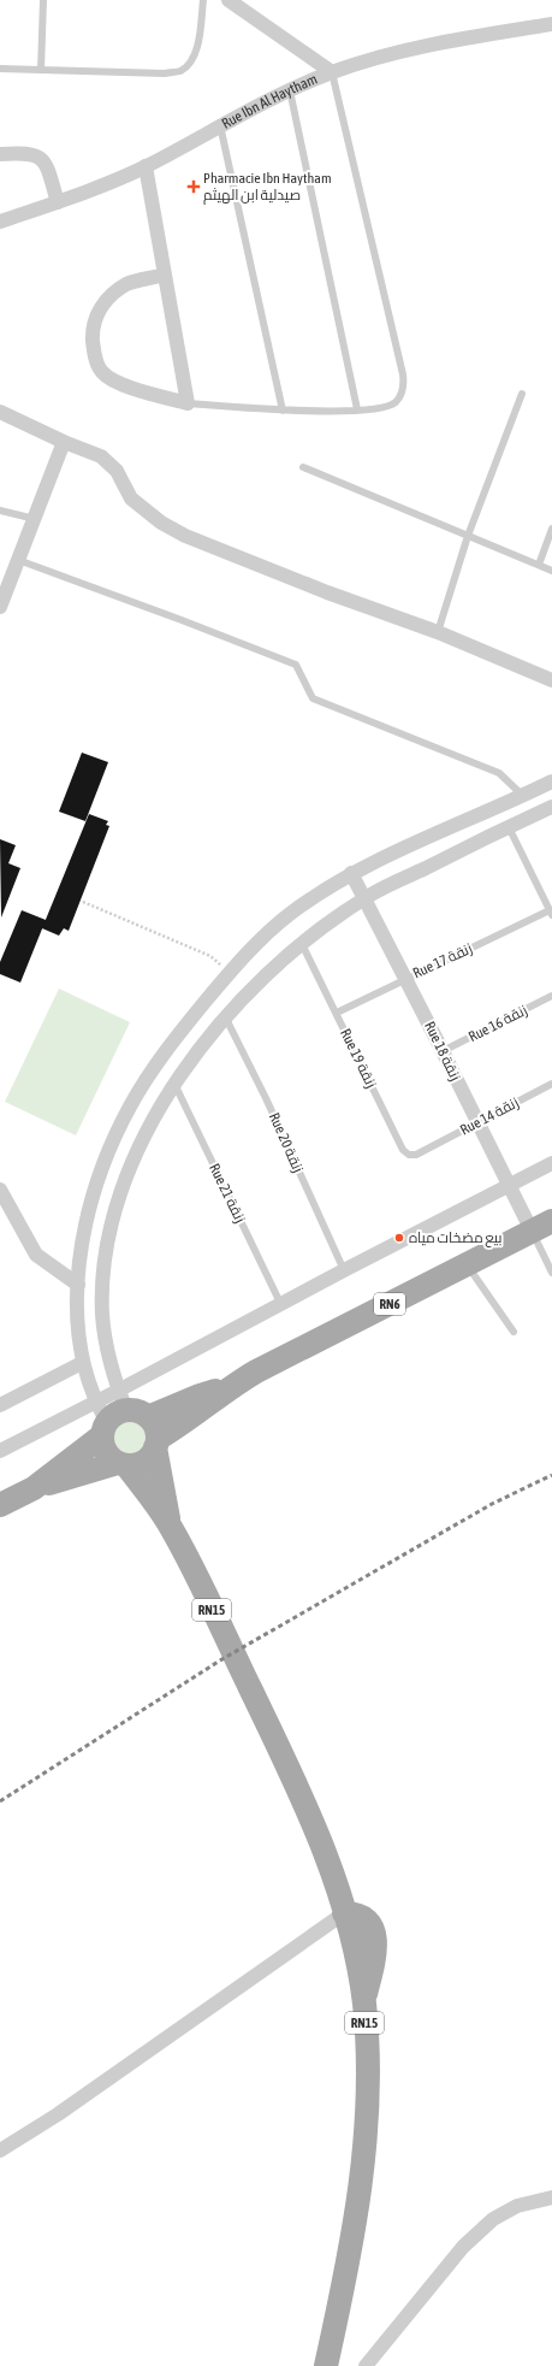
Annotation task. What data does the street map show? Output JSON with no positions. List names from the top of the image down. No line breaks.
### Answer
{"streets":{"main road":["RN6","RN15"],"street":["Rue Ibn Al Haytham","Rue 18 زنقة"],"lane":["Rue 17 زنقة","Rue 16 زنقة","Rue 19 زنقة","Rue 14 زنقة","Rue 20 زنقة","Rue 21 زنقة"]},"crossings":[["Rue 17 زنقة","Rue 18 زنقة"],["Rue 17 زنقة","Rue 19 زنقة"],["Rue 16 زنقة","Rue 18 زنقة"],["Rue 18 زنقة","Rue 14 زنقة"],["Rue 18 زنقة","RN6"],["Rue 19 زنقة","Rue 14 زنقة"],["RN6","RN15"]],"places":{"health":["Pharmacie Ibn Haytham صيدلية ابن الهيثم"],"other":["بيع مضخات مياه"]}}
